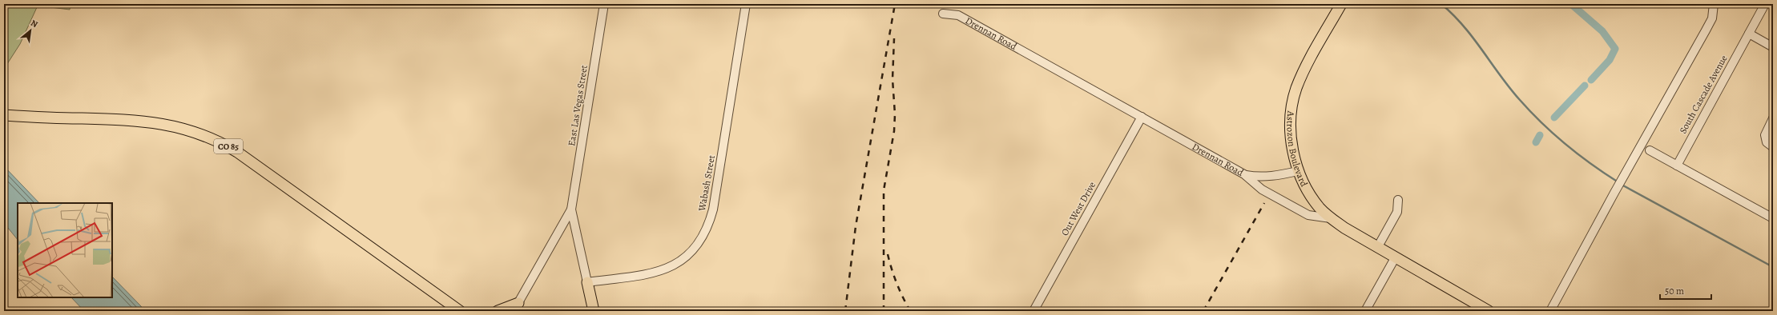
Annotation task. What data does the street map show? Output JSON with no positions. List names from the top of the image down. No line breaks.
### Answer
{"streets":{"main road":["Drennan Road","CO 85","Astrozon Boulevard"],"street":["South Cascade Avenue","East Las Vegas Street","Wabash Street","Out West Drive"]},"crossings":[["Drennan Road","Astrozon Boulevard"],["Drennan Road","Out West Drive"],["East Las Vegas Street","Wabash Street"]],"scale_bar":"50 m","north":"top right"}
